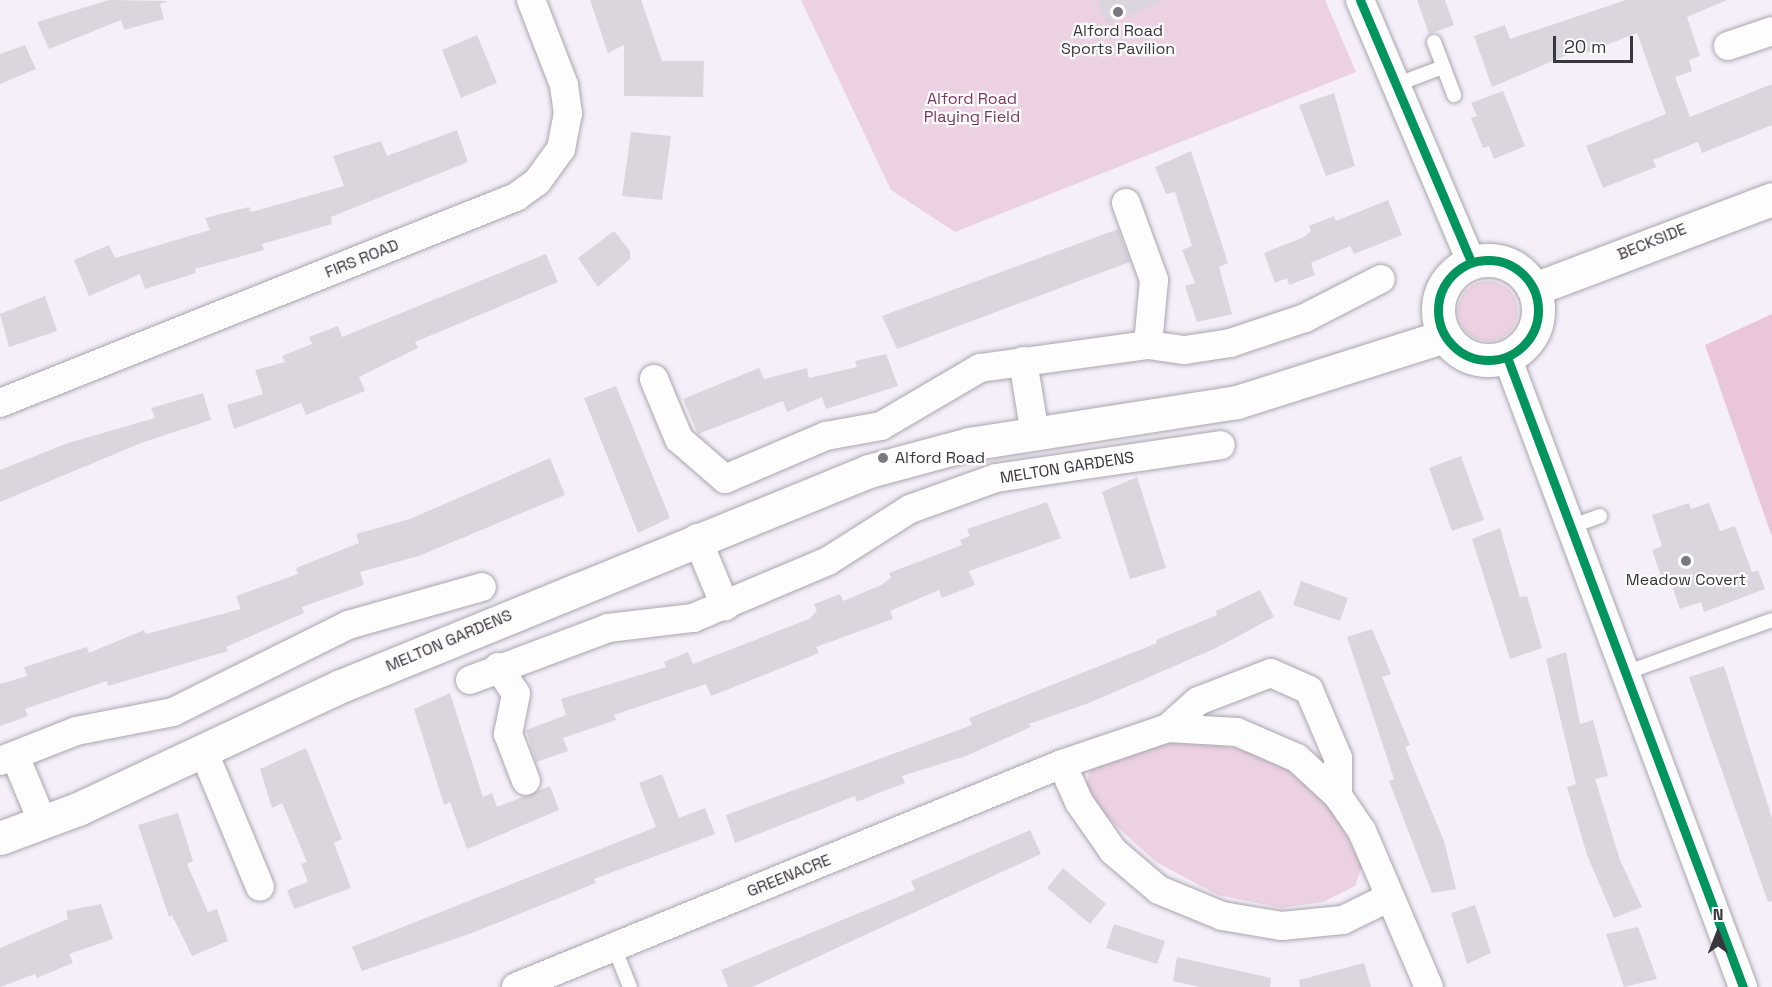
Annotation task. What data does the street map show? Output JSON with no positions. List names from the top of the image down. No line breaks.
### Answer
{"streets":{"street":["BECKSIDE","FIRS ROAD","MELTON GARDENS","GREENACRE"]},"crossings":[["BECKSIDE","MELTON GARDENS"]],"parks":["Alford Road Playing Field"],"places":["Alford Road Sports Pavilion","Alford Road","Meadow Covert"],"scale_bar":"20 m","north":"top"}
